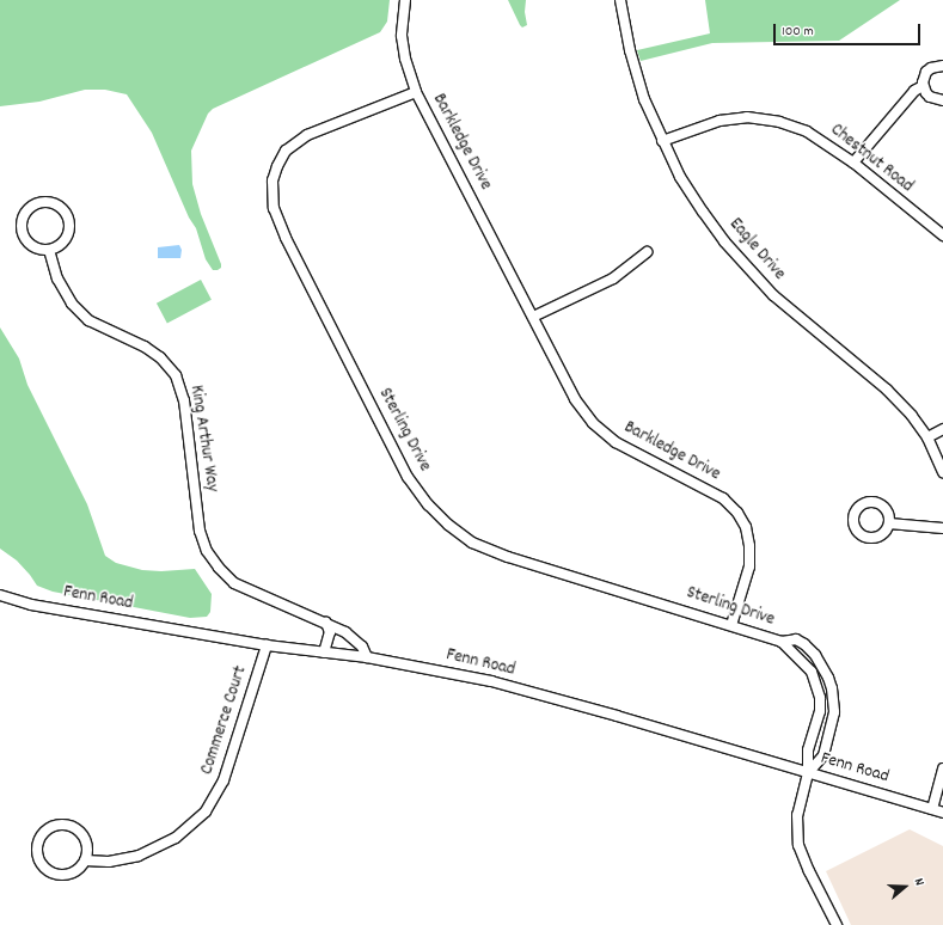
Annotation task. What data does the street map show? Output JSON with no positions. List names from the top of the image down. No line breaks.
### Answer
{"streets":{"street":["Barkledge Drive","Chestnut Road","Eagle Drive","Sterling Drive","King Arthur Way","Fenn Road","Commerce Court"]},"crossings":[["Barkledge Drive","Sterling Drive"],["Chestnut Road","Eagle Drive"],["Sterling Drive","Fenn Road"],["King Arthur Way","Fenn Road"],["Fenn Road","Commerce Court"]],"scale_bar":"100 m","north":"right"}
